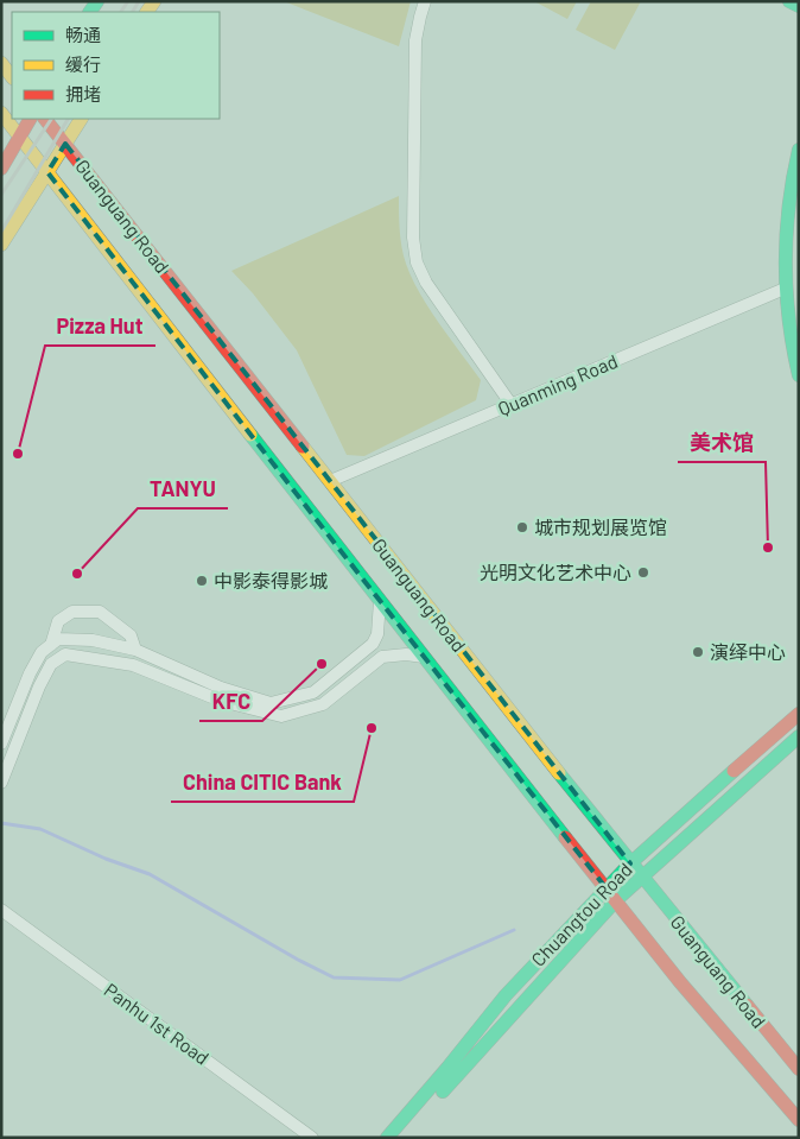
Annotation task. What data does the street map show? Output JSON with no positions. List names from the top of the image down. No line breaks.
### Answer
{"streets":{"main road":["Guanguang Road","Chuangtou Road"],"street":["Quanming Road","Panhu 1st Road"]},"crossings":[["Guanguang Road","Quanming Road"],["Guanguang Road","Chuangtou Road"]],"places":["Pizza Hut","城市规划展览馆","美术馆","光明文化艺术中心","TANYU","中影泰得影城","演绎中心","KFC","China CITIC Bank"],"legend":["畅通","缓行","拥堵"]}
